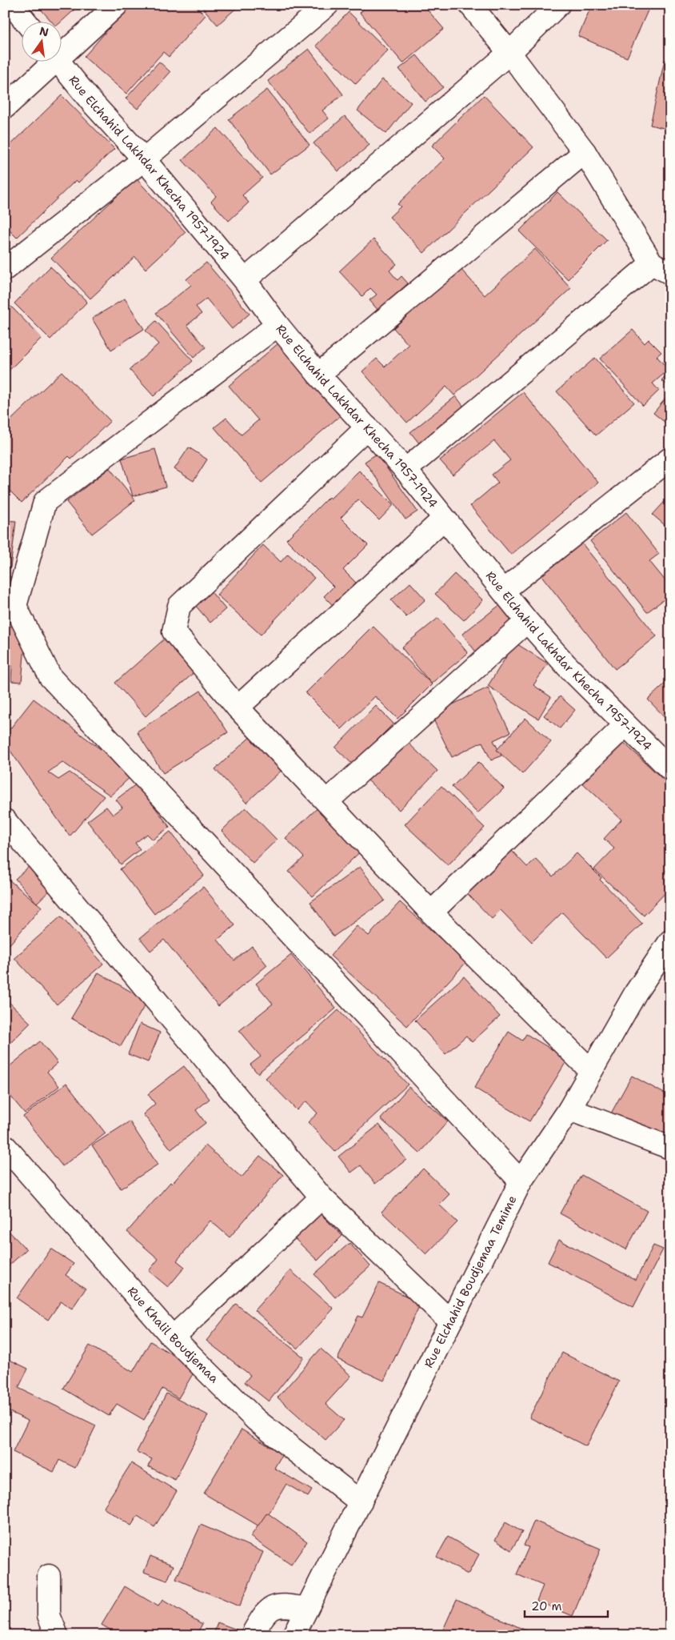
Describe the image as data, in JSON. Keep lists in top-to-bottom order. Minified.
{"streets":{"street":["Rue Elchahid Lakhdar Khecha 1957-1924","Rue Elchahid Boudjemaa Temime","Rue Khalil Boudjemaa"]},"crossings":[["Rue Elchahid Boudjemaa Temime","Rue Khalil Boudjemaa"]],"scale_bar":"20 m","north":"top"}
